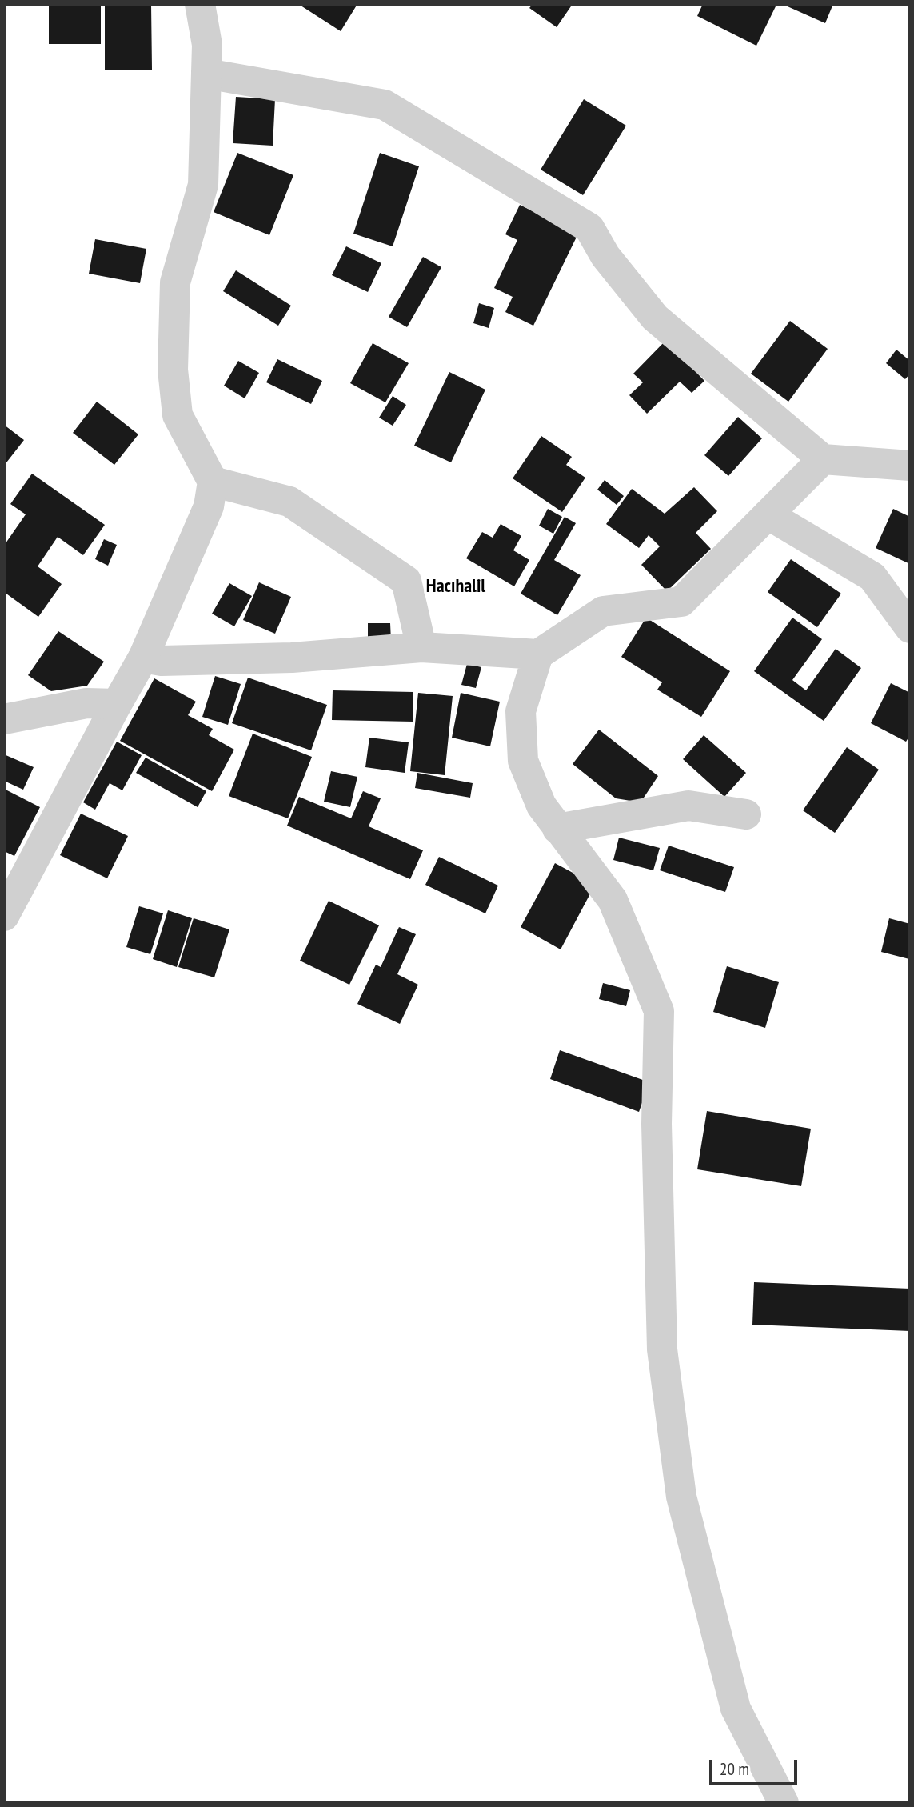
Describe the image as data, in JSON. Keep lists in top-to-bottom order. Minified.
{"districts":["Hacıhalil"],"scale_bar":"20 m"}
